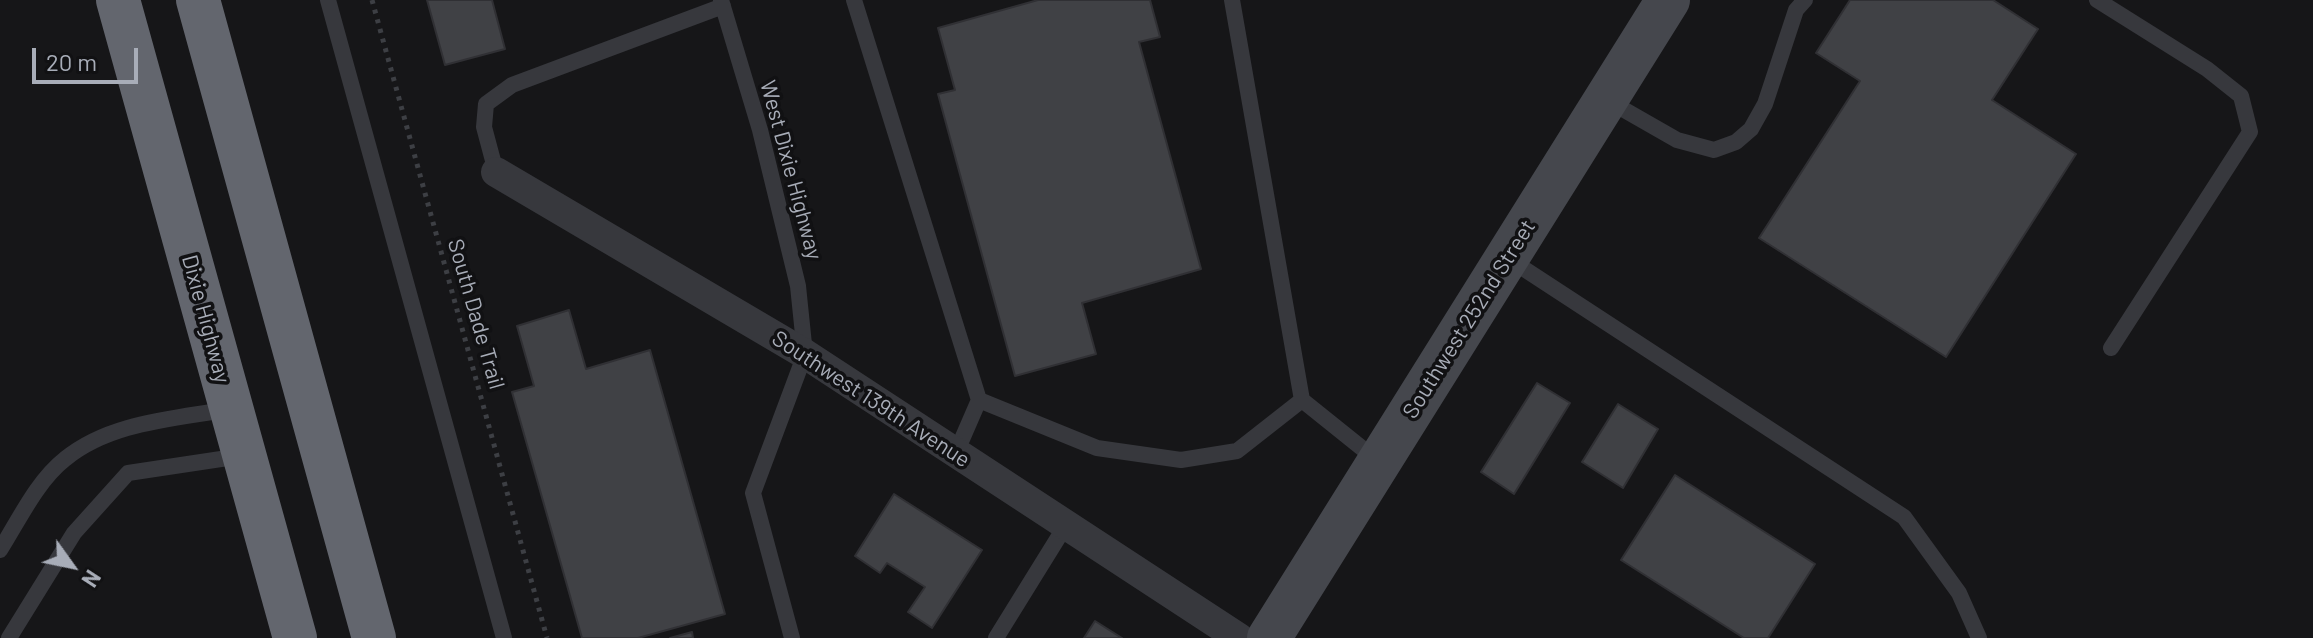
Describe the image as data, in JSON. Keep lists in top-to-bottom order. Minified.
{"streets":{"highway":["Dixie Highway"],"street":["Southwest 252nd Street","Southwest 139th Avenue"],"lane":["West Dixie Highway"],"path":["South Dade Trail"]},"crossings":[["West Dixie Highway","Southwest 139th Avenue"]],"scale_bar":"20 m","north":"bottom right"}
